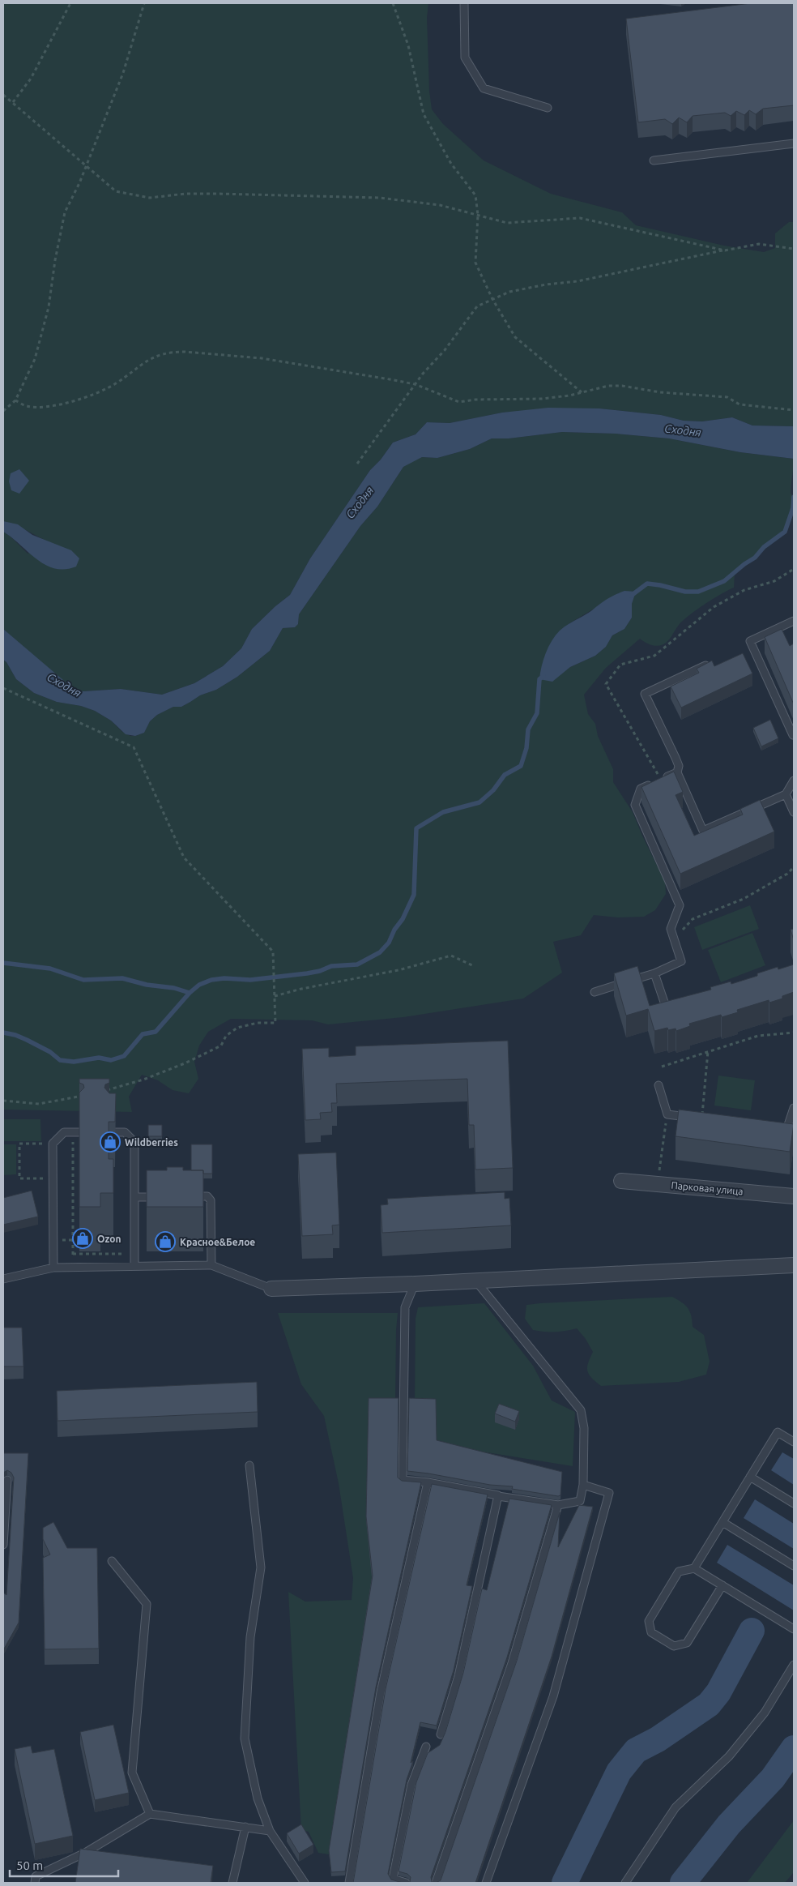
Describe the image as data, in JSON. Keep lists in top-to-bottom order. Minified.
{"streets":{"street":["Парковая улица"]},"water":["Сходня"],"places":{"shop":["Wildberries","Ozon","Красное&Белое"]},"scale_bar":"50 m"}
